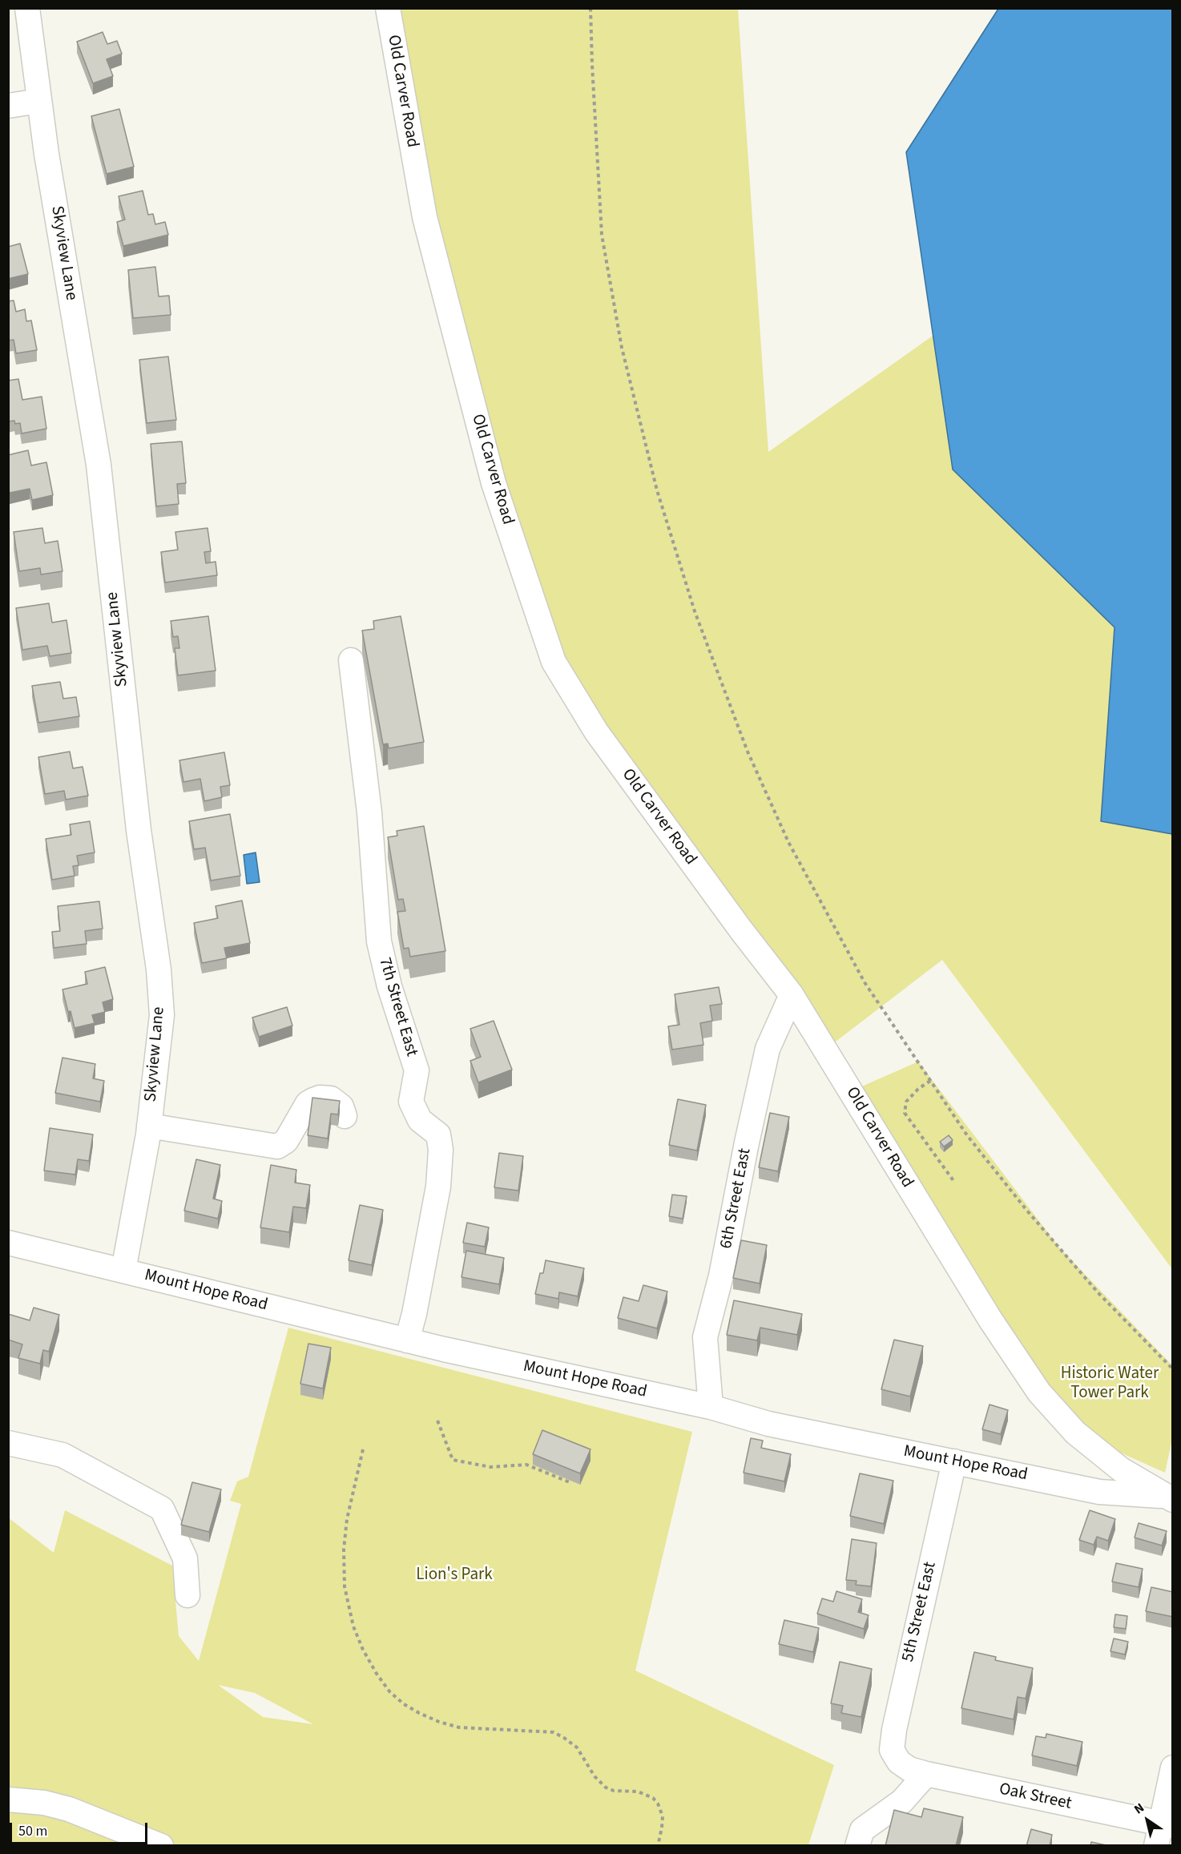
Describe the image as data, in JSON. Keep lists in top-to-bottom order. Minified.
{"streets":{"street":["Old Carver Road","Skyview Lane","7th Street East","6th Street East","Mount Hope Road","5th Street East","Oak Street"]},"crossings":[["Old Carver Road","6th Street East"],["Old Carver Road","Mount Hope Road"],["Skyview Lane","Mount Hope Road"],["7th Street East","Mount Hope Road"],["6th Street East","Mount Hope Road"],["Mount Hope Road","5th Street East"],["5th Street East","Oak Street"]],"parks":["Historic Water Tower Park","Lion's Park"],"scale_bar":"50 m","north":"top left"}
